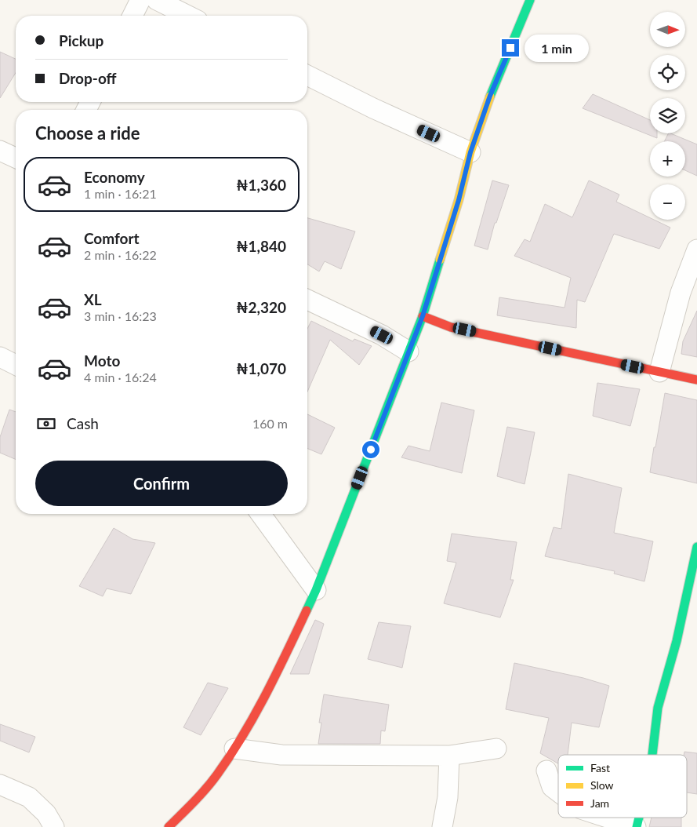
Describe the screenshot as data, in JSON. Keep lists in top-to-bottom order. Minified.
{"legend":["Fast","Slow","Jam"],"north":"right","page":{"map_buttons":["+","−"],"banner":["Pickup","Drop-off"],"bubble":"1 min","heading":"Choose a ride","list":[{"name":"Economy","note":"1 min · 16:21","value":"₦1,360"},{"name":"Comfort","note":"2 min · 16:22","value":"₦1,840"},{"name":"XL","note":"3 min · 16:23","value":"₦2,320"},{"name":"Moto","note":"4 min · 16:24","value":"₦1,070"}],"pay":["Cash","160 m"],"buttons":"Confirm"}}
